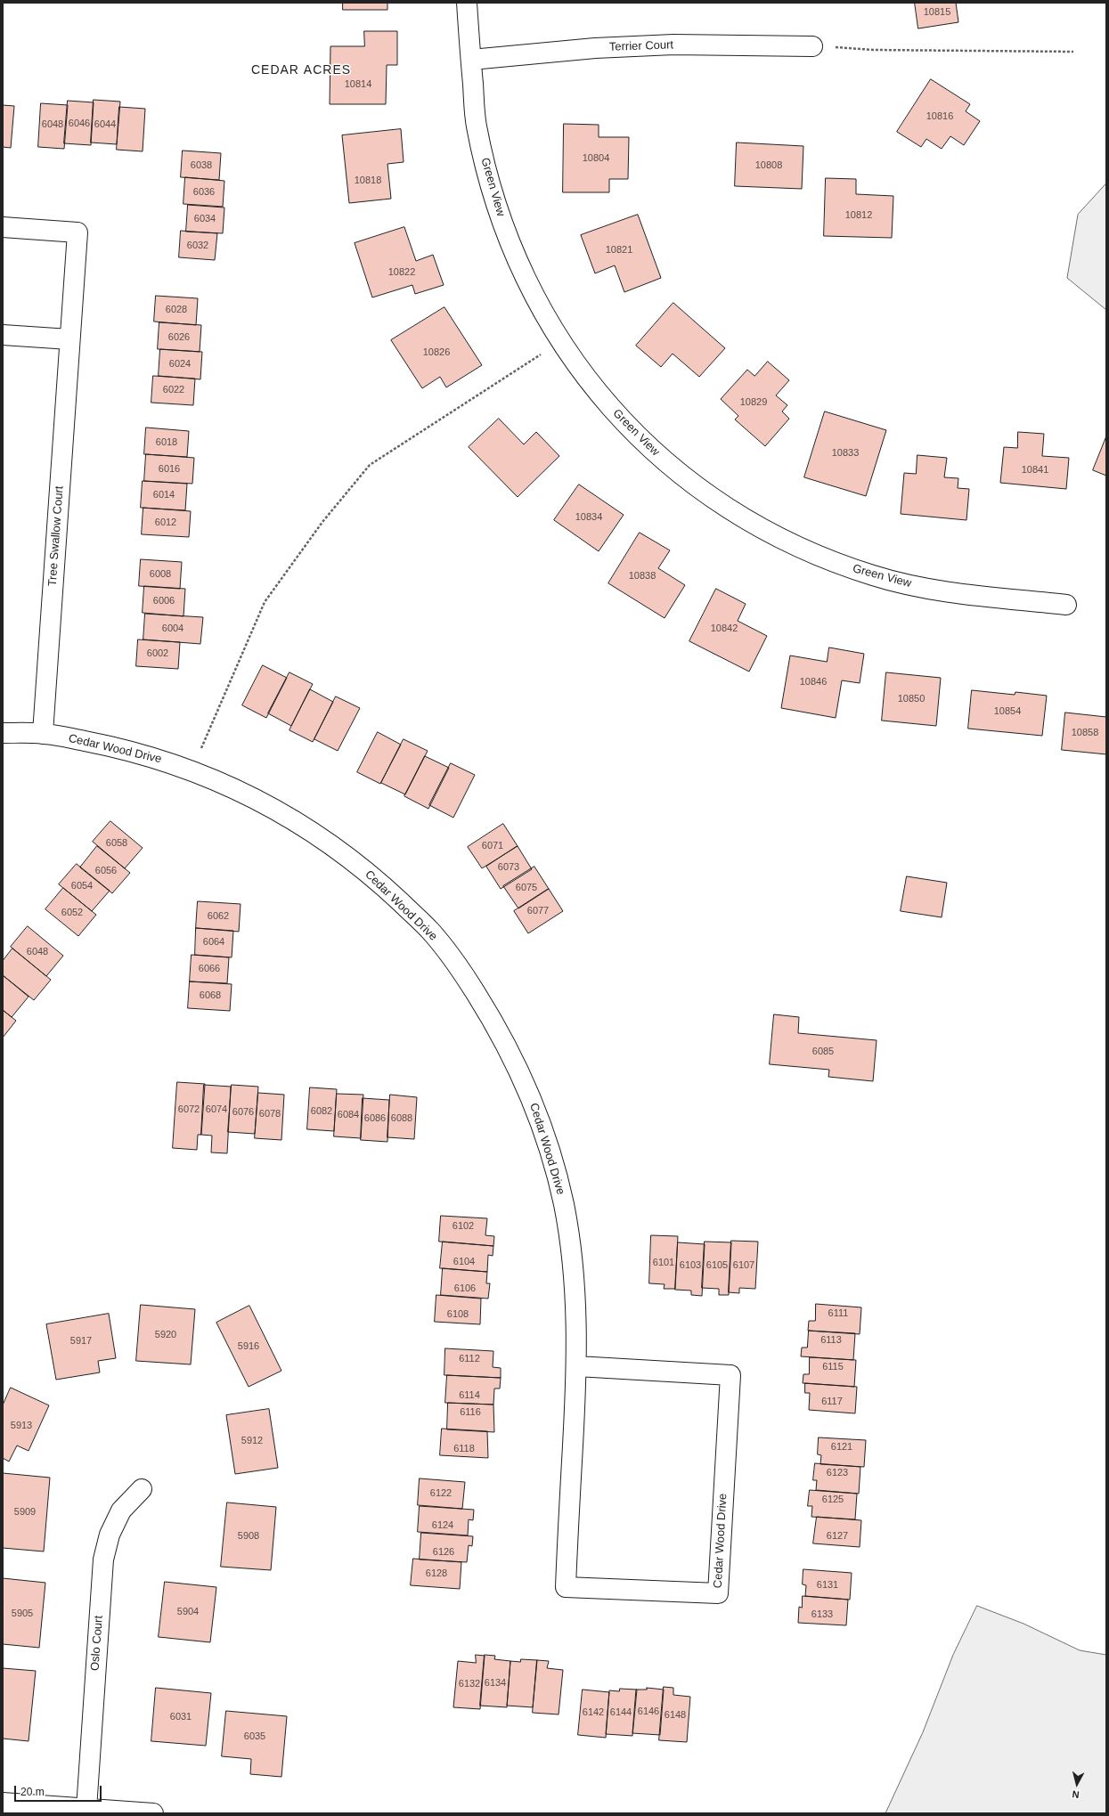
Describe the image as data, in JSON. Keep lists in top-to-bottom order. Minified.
{"streets":{"street":["Terrier Court","Green View","Tree Swallow Court","Cedar Wood Drive","Oslo Court"]},"crossings":[["Terrier Court","Green View"],["Tree Swallow Court","Cedar Wood Drive"]],"districts":["CEDAR ACRES"],"house_numbers":["10815","10814","10816","6046","6048","6044","10804","6038","10808","10818","6036","10812","6034","6032","10821","10822","6028","6026","10826","6024","6022","10829","6018","10833","6016","10841","6014","10834","6012","6008","10838","6006","6004","10842","6002","10846","10850","10854","10858","6058","6071","6073","6056","6054","6075","6077","6052","6062","6064","6048","6066","6068","6085","6072","6074","6082","6076","6078","6084","6086","6088","6102","6104","6101","6103","6105","6107","6106","6111","6108","5920","6113","5917","5916","6112","6115","6114","6117","6116","5913","5912","6121","6118","6123","6122","6125","5909","6124","5908","6127","6126","6128","6131","5904","5905","6133","6134","6132","6146","6142","6144","6148","6031","6035"],"scale_bar":"20 m","north":"bottom"}
